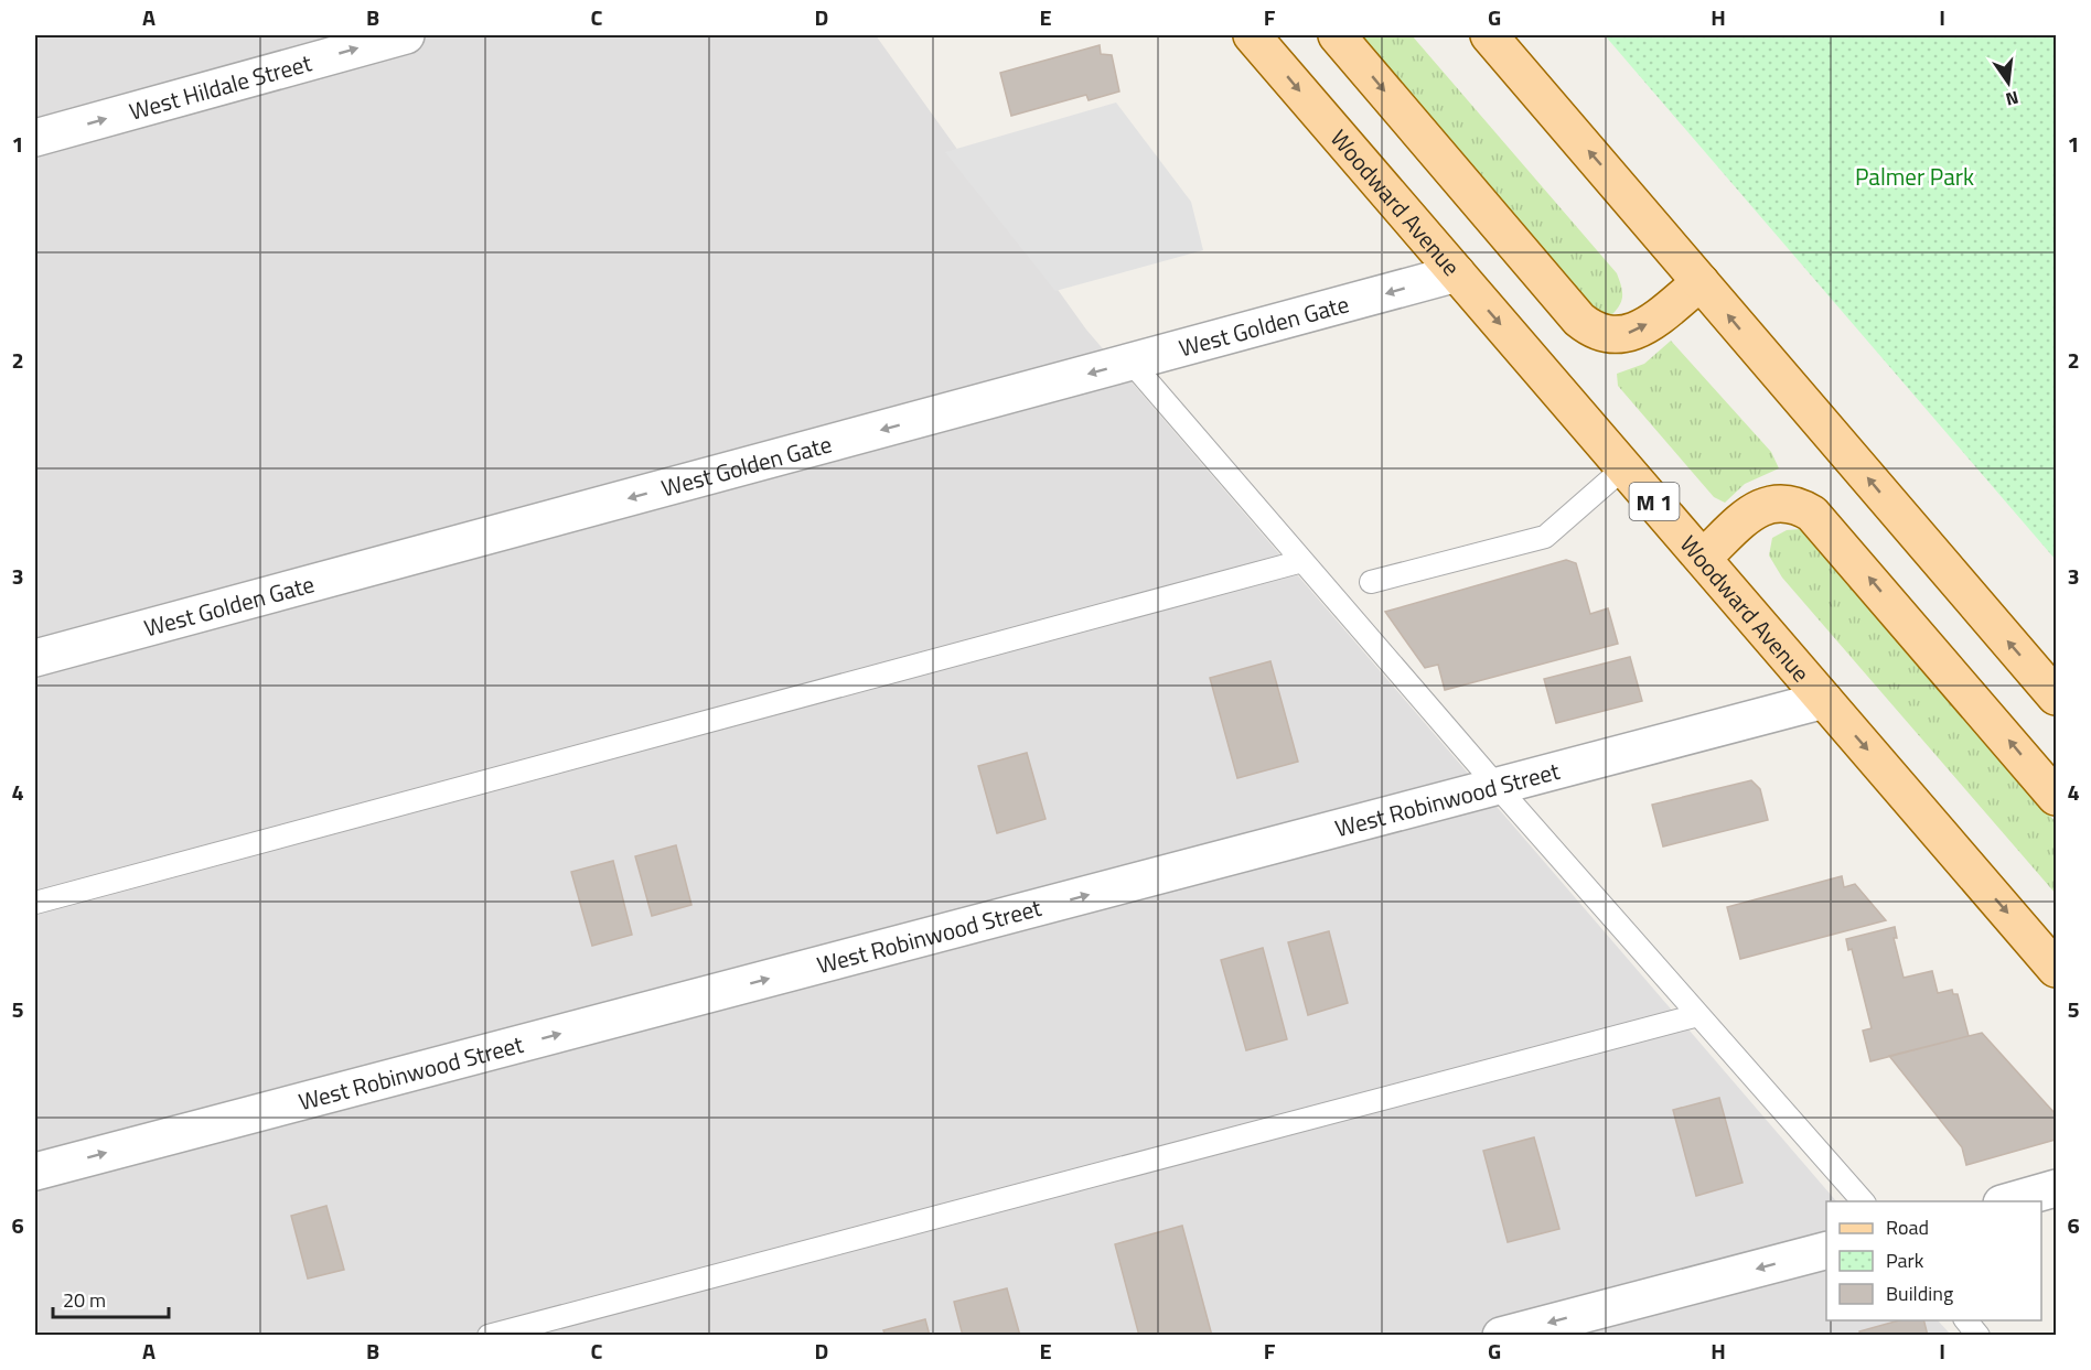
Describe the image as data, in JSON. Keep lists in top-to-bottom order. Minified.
{"streets":{"main road":["Woodward Avenue","M 1"],"street":["West Hildale Street","West Golden Gate","West Robinwood Street"]},"crossings":[["Woodward Avenue","West Golden Gate"],["Woodward Avenue","West Robinwood Street"]],"one_way":["West Hildale Street","West Golden Gate","West Robinwood Street"],"parks":["Palmer Park"],"legend":["Road","Park","Building"],"scale_bar":"20 m","north":"bottom","grid":{"columns":["A","B","C","D","E","F","G","H","I"],"rows":["1","2","3","4","5","6"]}}
